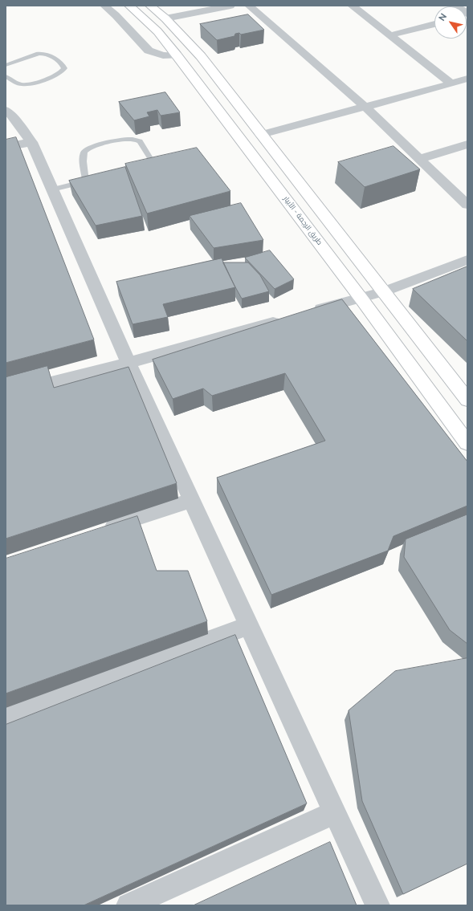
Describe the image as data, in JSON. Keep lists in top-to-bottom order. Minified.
{"streets":{"highway":["طريق الرجمة - الأبيار"]},"north":"top left"}
